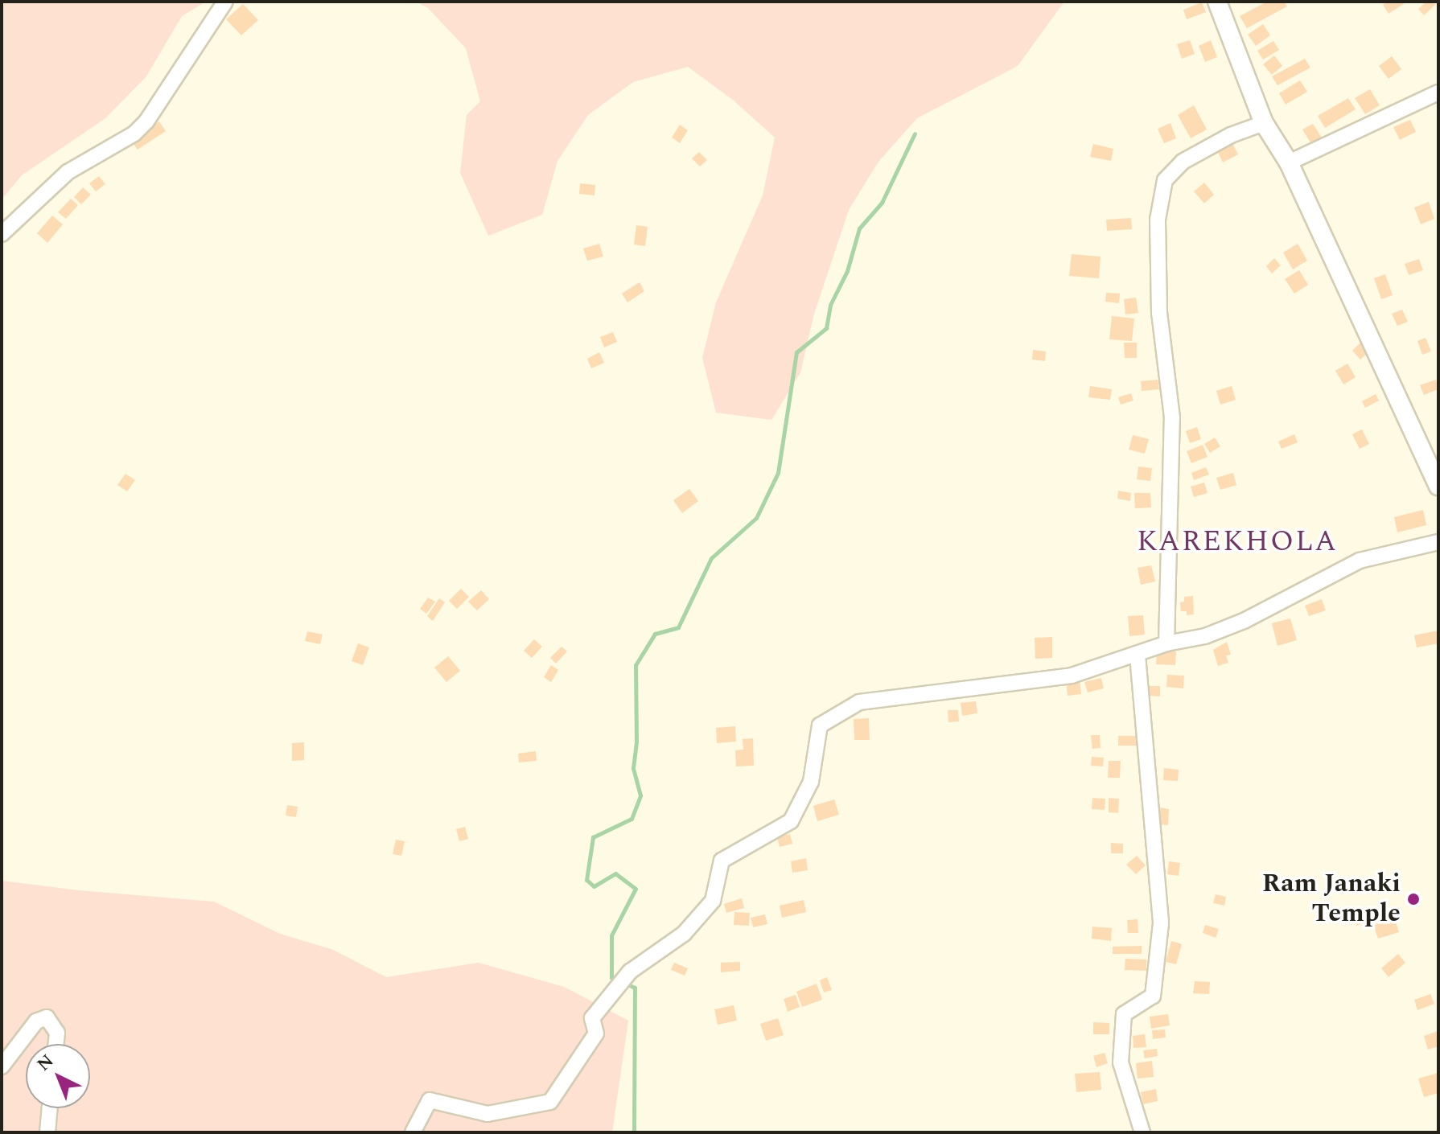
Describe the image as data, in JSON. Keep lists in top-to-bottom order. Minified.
{"districts":["KAREKHOLA"],"places":["Ram Janaki Temple"],"north":"top left"}
